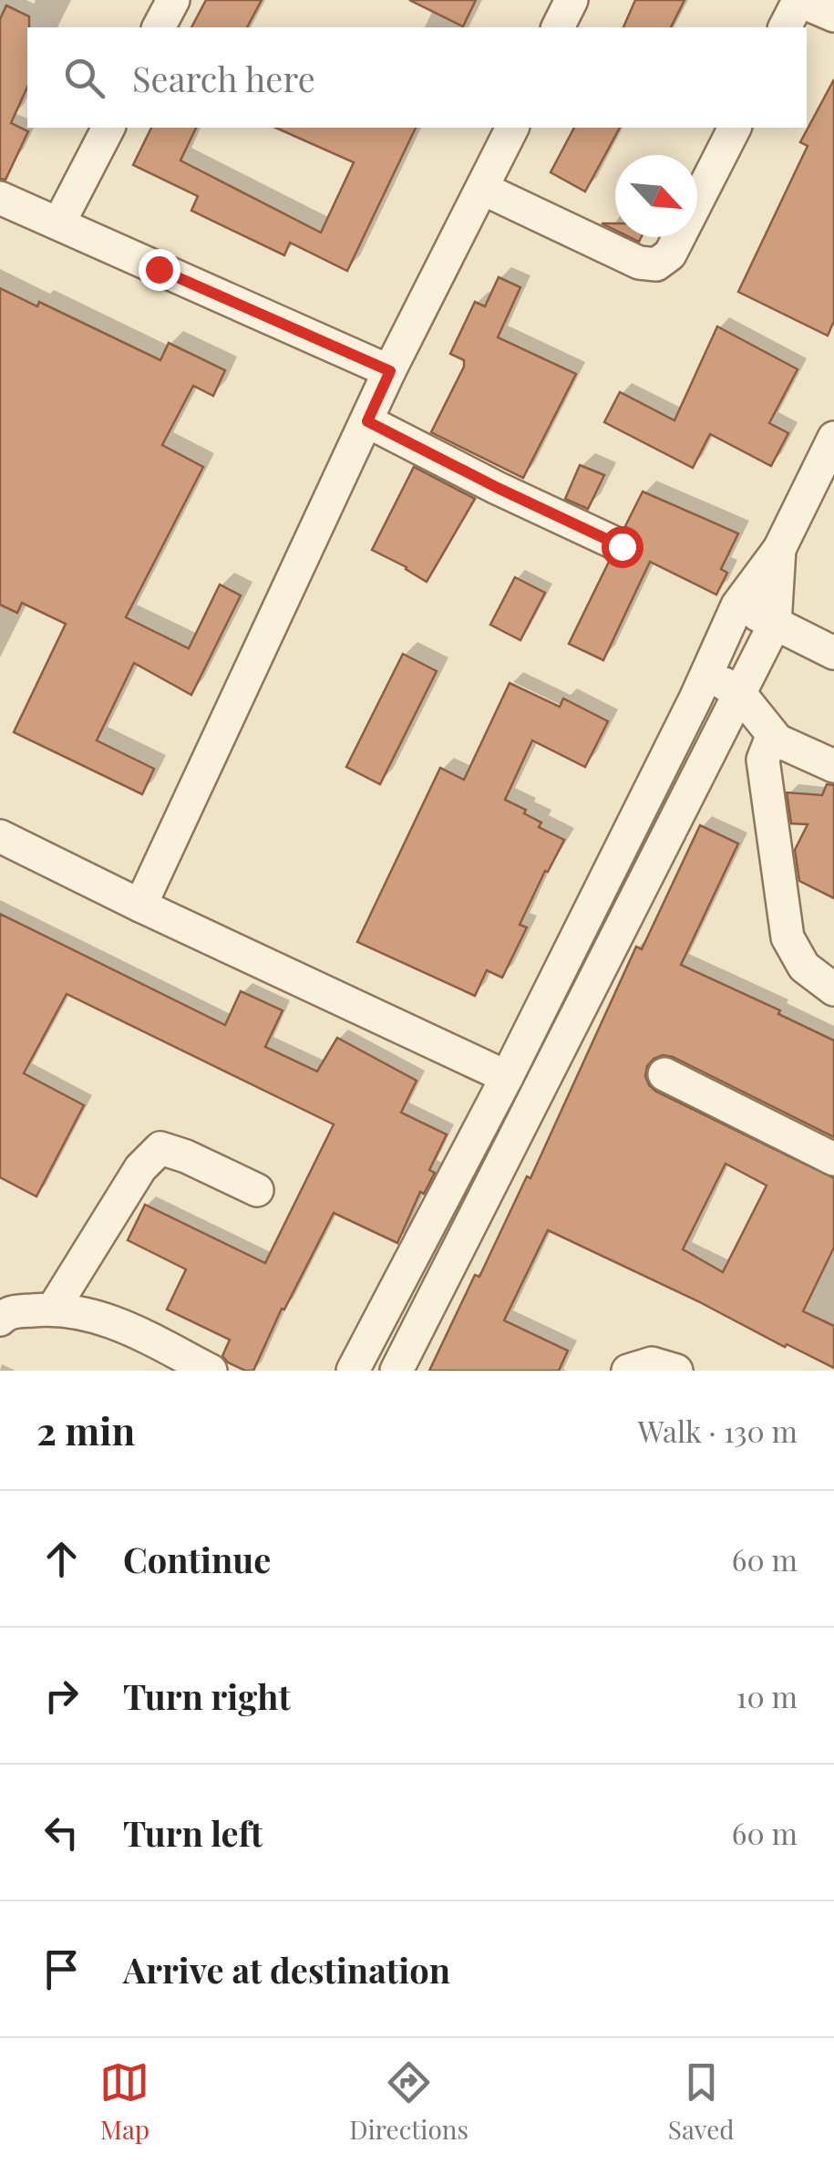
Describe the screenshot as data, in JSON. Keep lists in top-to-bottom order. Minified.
{"north":"bottom right","page":{"search":"Search here","heading":["2 min","Walk · 130 m"],"list":[["Continue","60 m"],["Turn right","10 m"],["Turn left","60 m"],"Arrive at destination"],"nav":["Map","Directions","Saved"]}}
